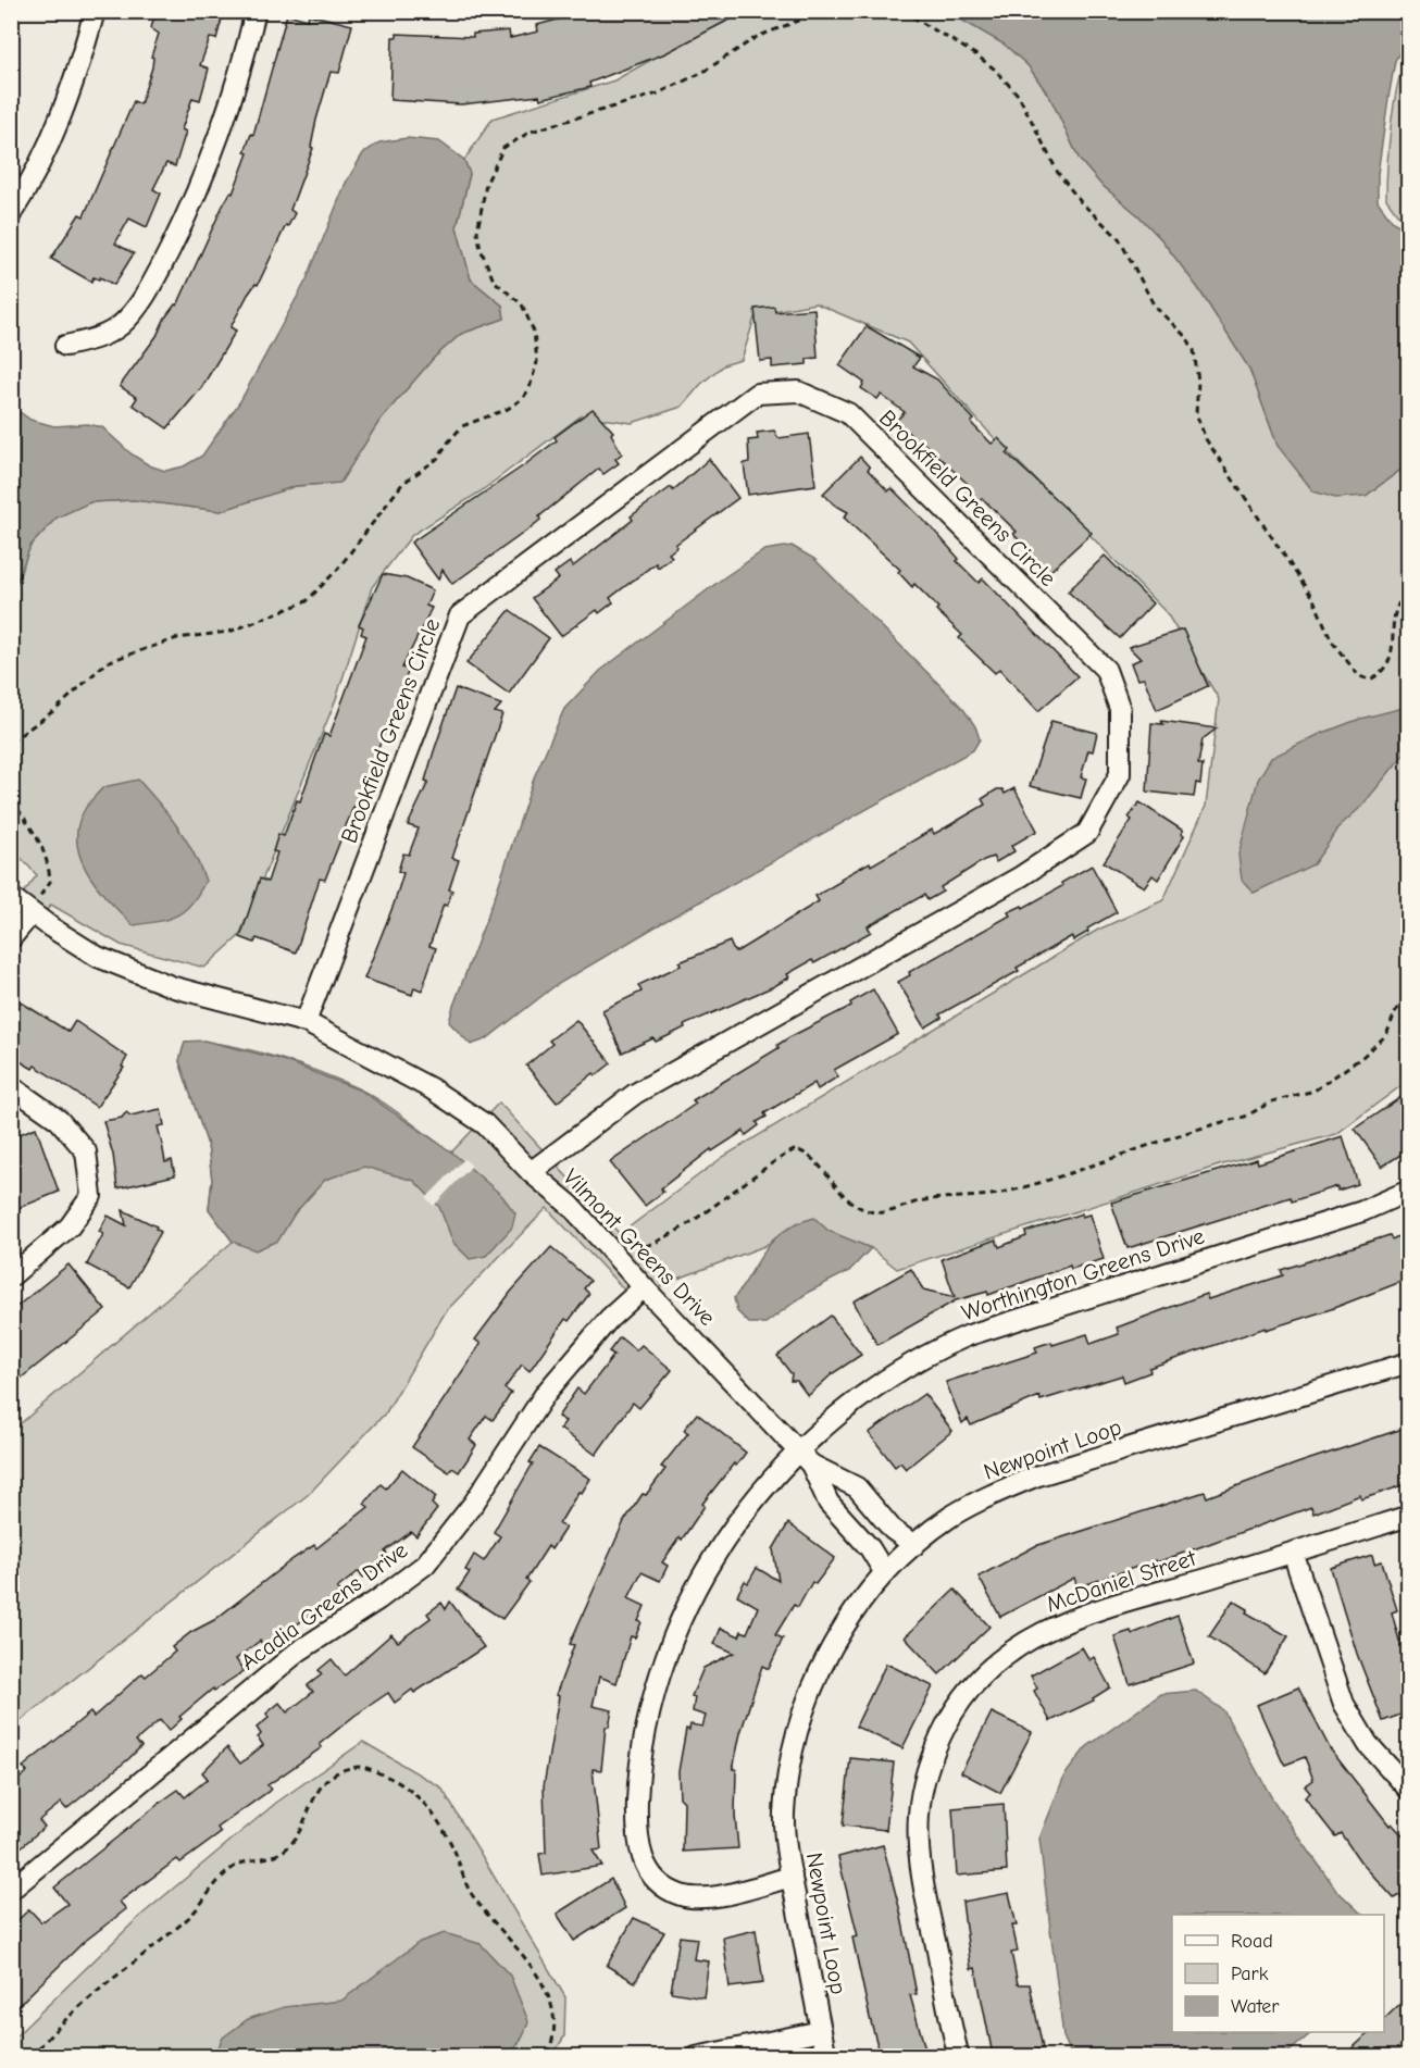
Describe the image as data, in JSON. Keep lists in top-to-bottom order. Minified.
{"streets":{"street":["Brookfield Greens Circle","Vilmont Greens Drive","Worthington Greens Drive","Newpoint Loop","McDaniel Street","Acadia Greens Drive"]},"crossings":[["Brookfield Greens Circle","Vilmont Greens Drive"],["Vilmont Greens Drive","Worthington Greens Drive"],["Vilmont Greens Drive","Acadia Greens Drive"],["Worthington Greens Drive","Newpoint Loop"]],"legend":["Road","Park","Water"]}
